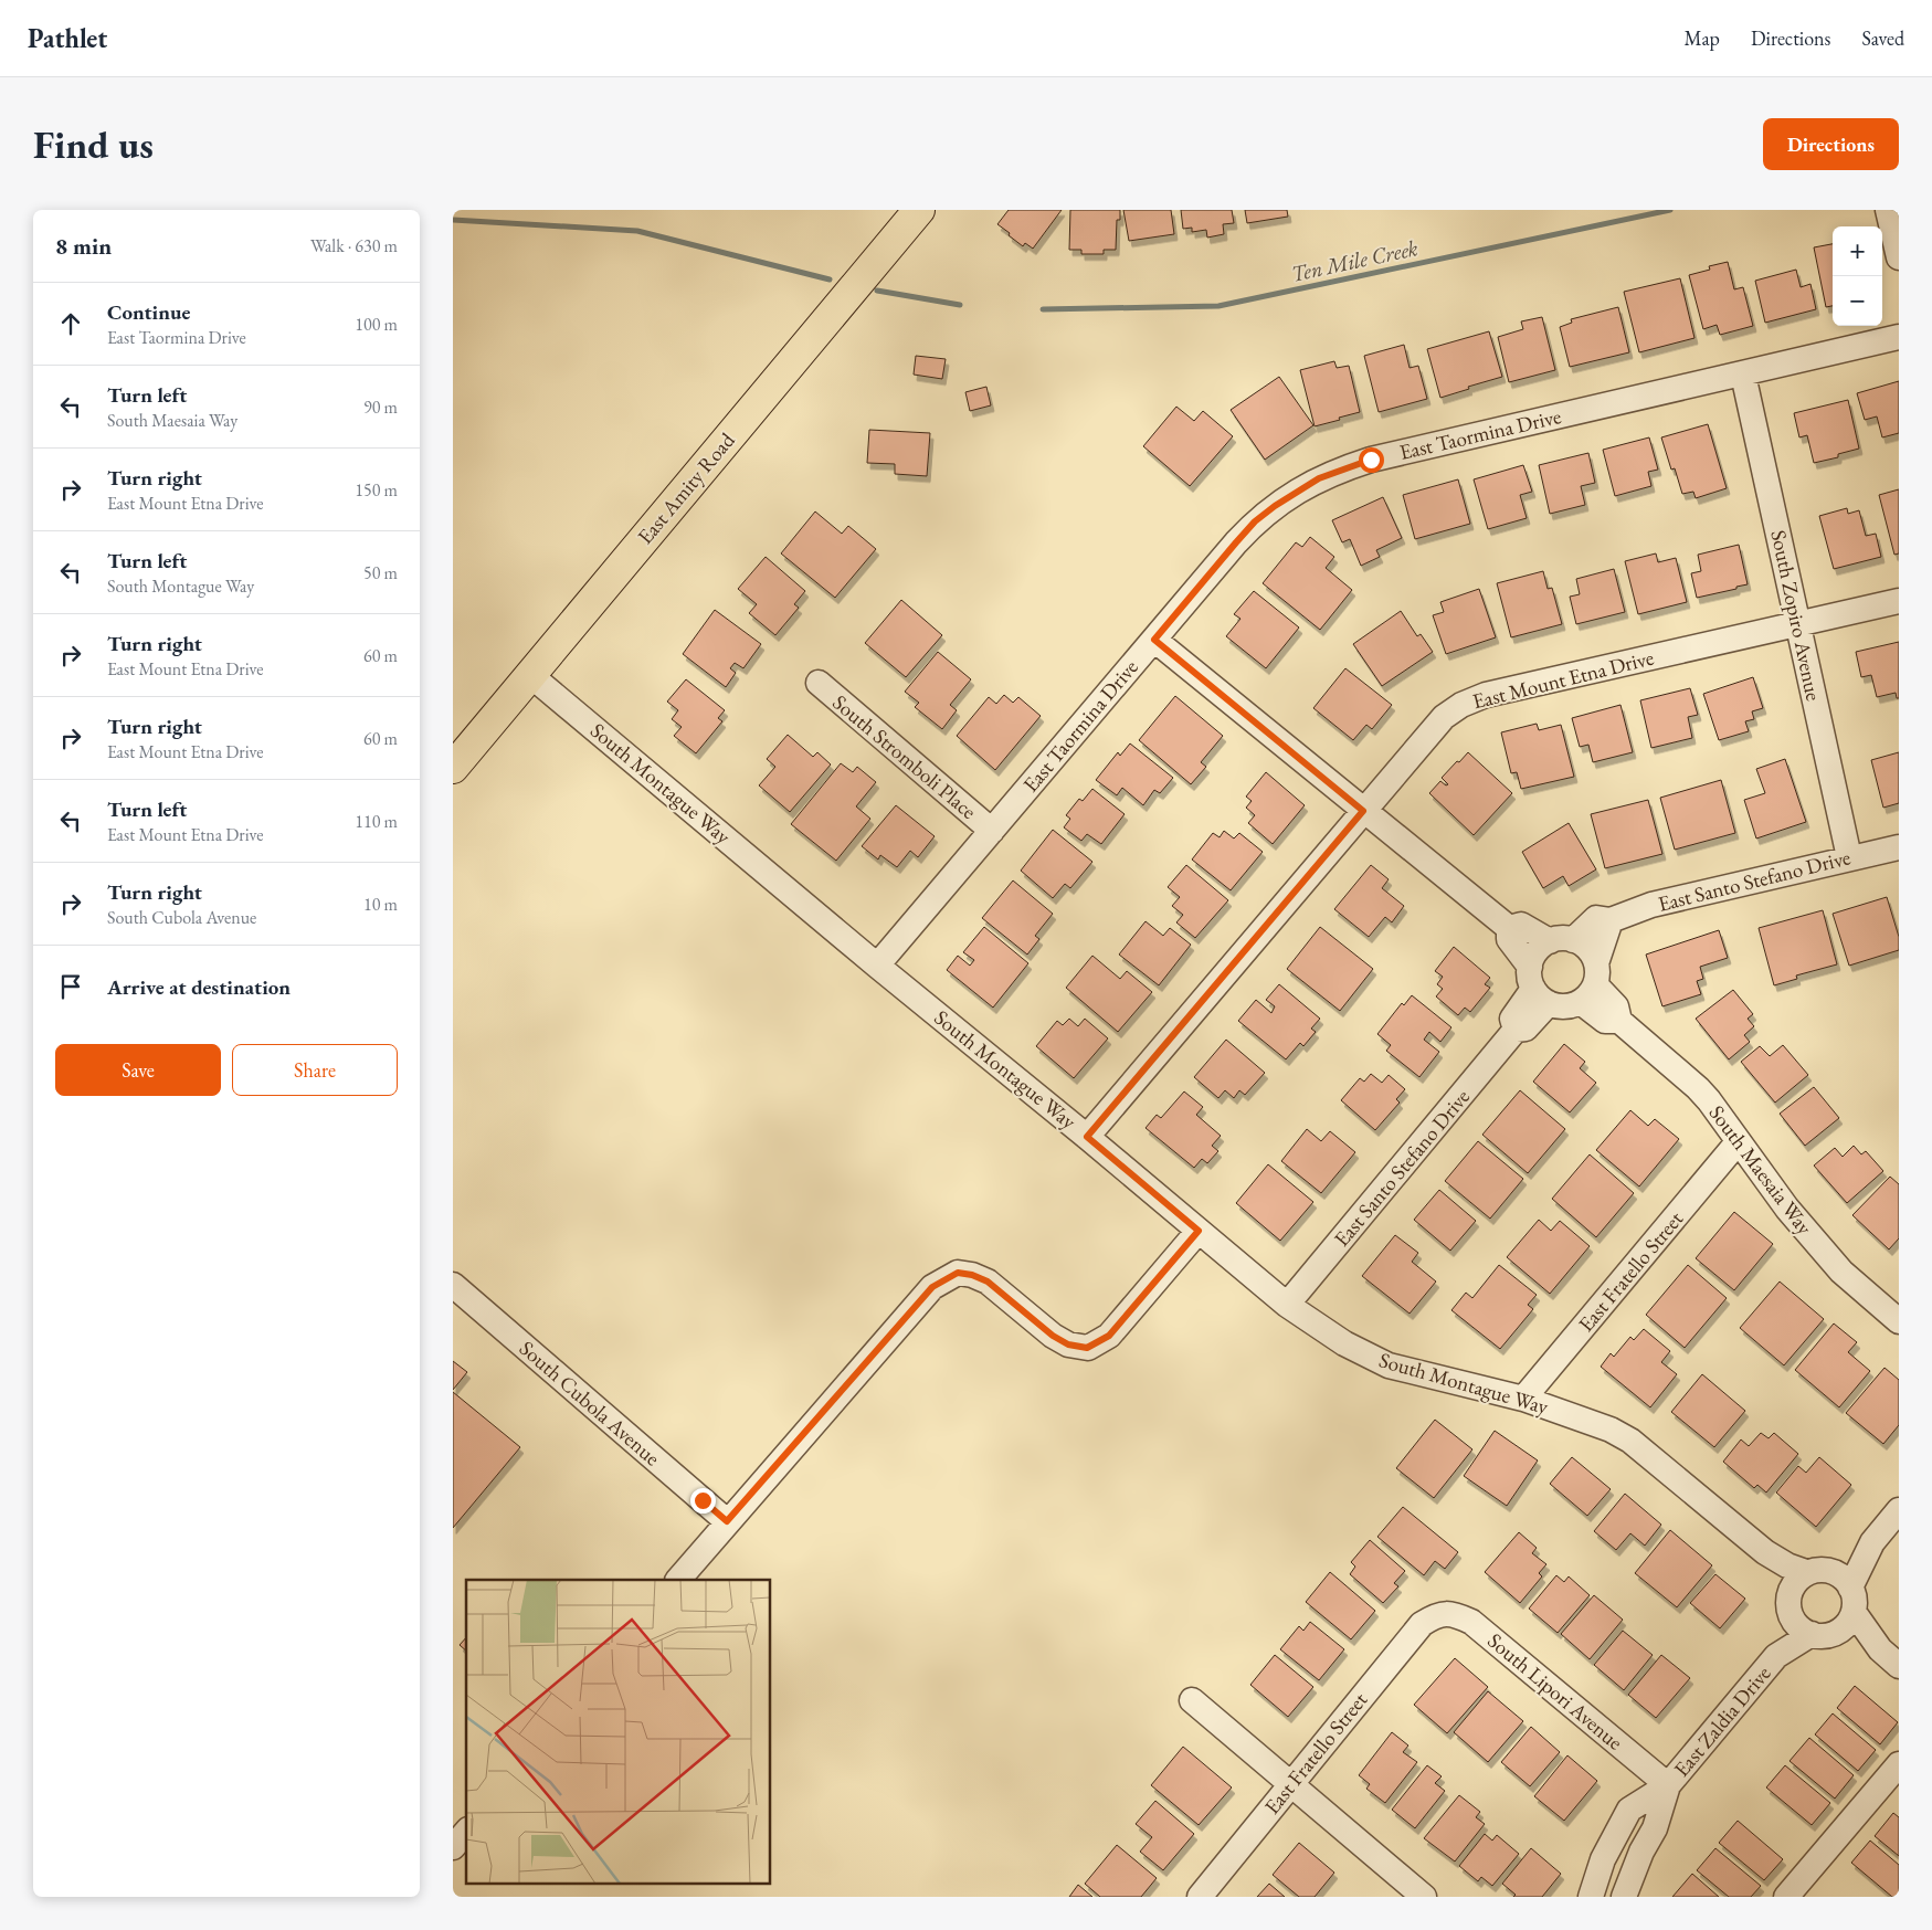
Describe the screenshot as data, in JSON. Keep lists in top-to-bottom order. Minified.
{"streets":{"main road":["East Amity Road"],"street":["East Taormina Drive","South Zopiro Avenue","East Mount Etna Drive","South Stromboli Place","South Montague Way","East Santo Stefano Drive","South Maesaia Way","East Fratello Street","South Cubola Avenue","South Lipori Avenue","East Zaldia Drive"]},"crossings":[["East Taormina Drive","South Zopiro Avenue"],["East Taormina Drive","South Stromboli Place"],["East Taormina Drive","South Montague Way"],["East Amity Road","South Montague Way"],["South Zopiro Avenue","East Mount Etna Drive"],["South Zopiro Avenue","East Santo Stefano Drive"],["East Mount Etna Drive","South Montague Way"],["South Montague Way","East Santo Stefano Drive"],["South Montague Way","East Fratello Street"],["South Montague Way","East Zaldia Drive"],["East Santo Stefano Drive","South Maesaia Way"],["South Maesaia Way","East Fratello Street"],["East Fratello Street","South Lipori Avenue"],["South Lipori Avenue","East Zaldia Drive"]],"water":["Ten Mile Creek"],"page":{"header":"Pathlet","nav":["Map","Directions","Saved"],"buttons":["Directions",["Save","Share"]],"title":"Find us","heading":["8 min","Walk · 630 m"],"map_buttons":["+","−"],"list":[["Continue","East Taormina Drive","100 m"],["Turn left","South Maesaia Way","90 m"],["Turn right","East Mount Etna Drive","150 m"],["Turn left","South Montague Way","50 m"],["Turn right","East Mount Etna Drive","60 m"],["Turn right","East Mount Etna Drive","60 m"],["Turn left","East Mount Etna Drive","110 m"],["Turn right","South Cubola Avenue","10 m"],"Arrive at destination"]}}
